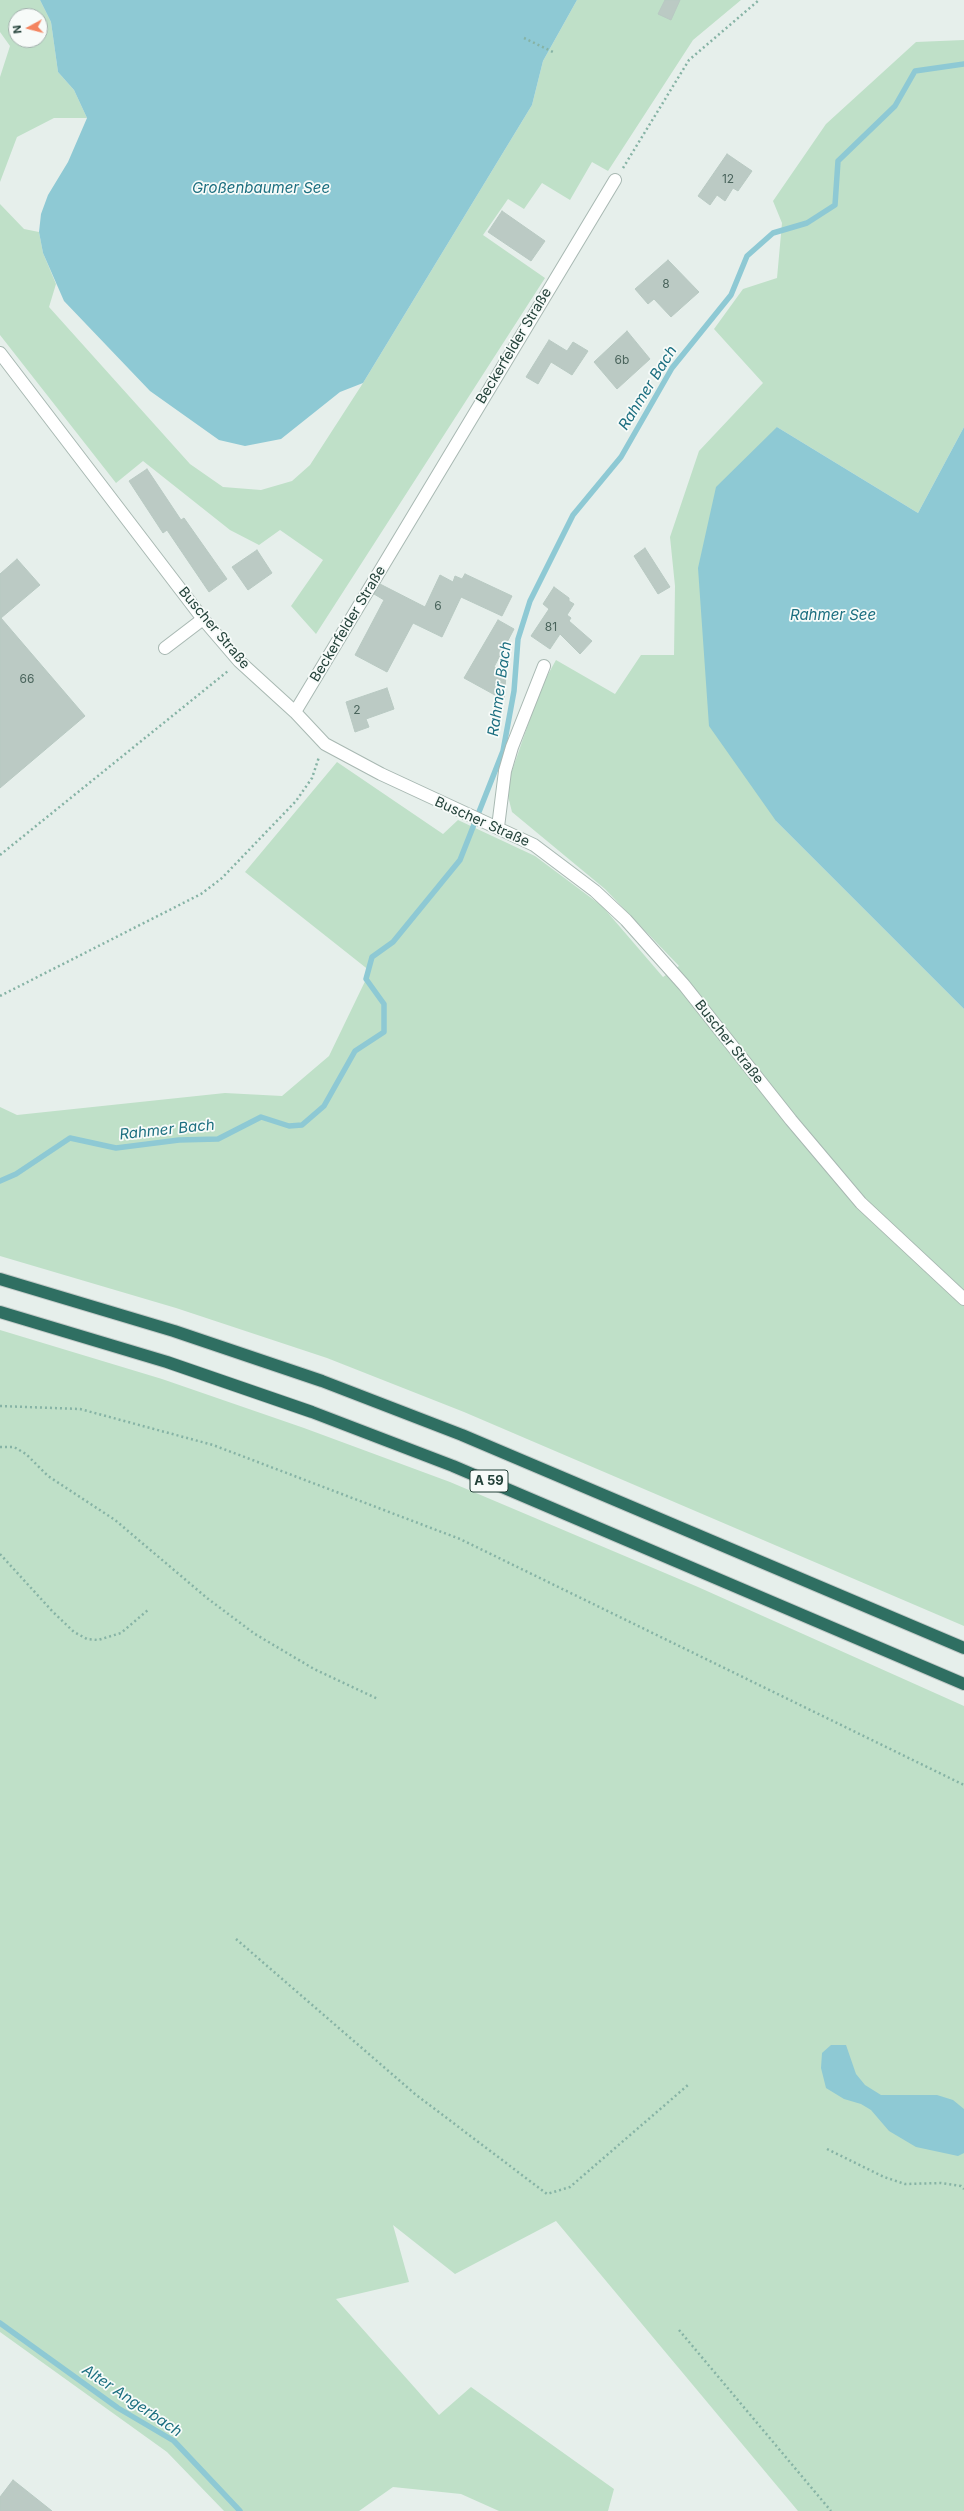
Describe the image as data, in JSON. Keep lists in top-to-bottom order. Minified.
{"streets":{"highway":["A 59"],"street":["Beckerfelder Straße","Buscher Straße"]},"crossings":[["Beckerfelder Straße","Buscher Straße"]],"water":["Großenbaumer See","Rahmer Bach","Rahmer See","Alter Angerbach"],"house_numbers":["12","8","6b","6","81","66","2"],"north":"left"}
